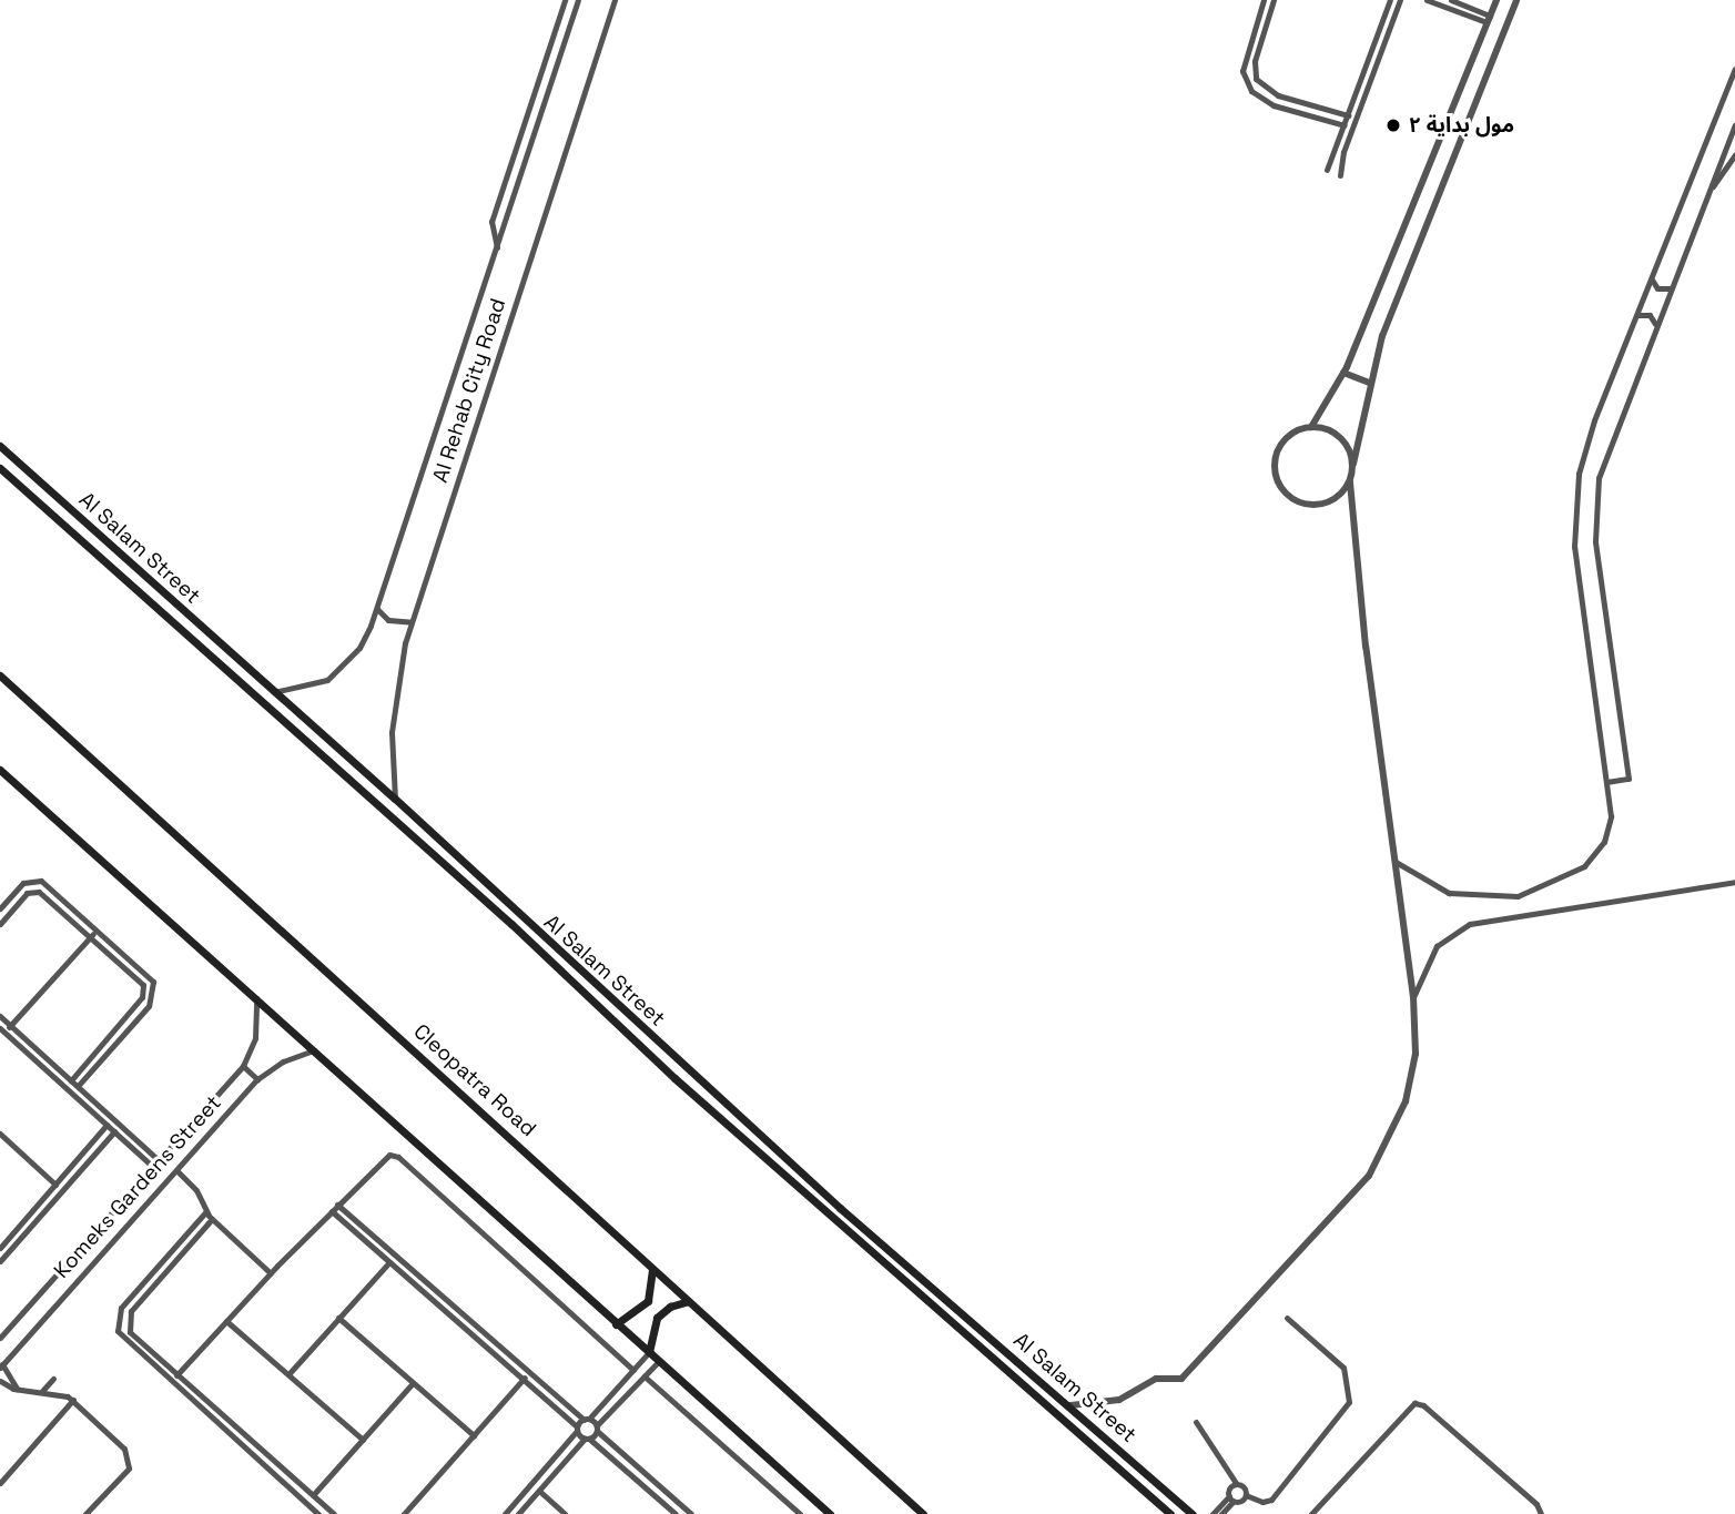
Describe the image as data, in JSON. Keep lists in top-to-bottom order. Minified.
{"streets":{"main road":["Al Salam Street","Cleopatra Road"],"street":["Al Rehab City Road","Komeks Gardens Street"]},"crossings":[["Al Rehab City Road","Al Salam Street"]],"places":["مول بداية ۲"]}
